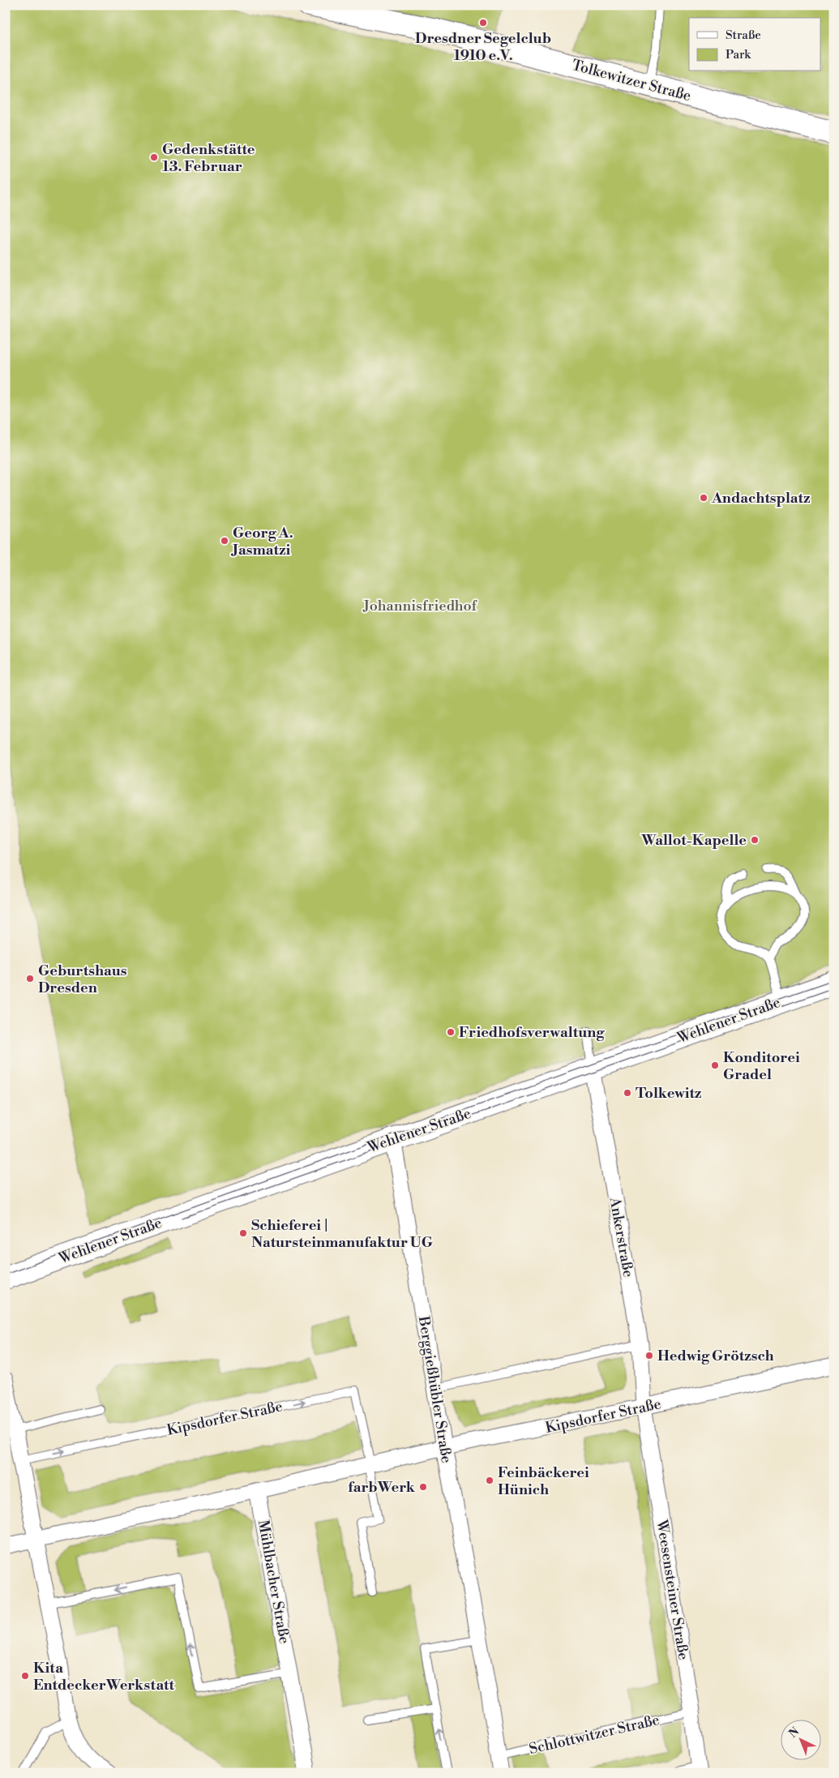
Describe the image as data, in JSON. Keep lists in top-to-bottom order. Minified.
{"streets":{"main road":["Tolkewitzer Straße","Wehlener Straße"],"street":["Ankerstraße","Berggießhübler Straße","Kipsdorfer Straße","Mühlbacher Straße","Weesensteiner Straße"],"lane":["Schlottwitzer Straße"]},"crossings":[["Wehlener Straße","Ankerstraße"],["Wehlener Straße","Berggießhübler Straße"],["Ankerstraße","Kipsdorfer Straße"],["Ankerstraße","Weesensteiner Straße"],["Berggießhübler Straße","Kipsdorfer Straße"],["Berggießhübler Straße","Schlottwitzer Straße"],["Kipsdorfer Straße","Mühlbacher Straße"],["Kipsdorfer Straße","Weesensteiner Straße"],["Weesensteiner Straße","Schlottwitzer Straße"]],"parks":["Johannisfriedhof"],"places":["Dresdner Segelclub 1910 e.V.","Gedenkstätte 13. Februar","Andachtsplatz","Georg A. Jasmatzi","Wallot-Kapelle","Geburtshaus Dresden","Friedhofsverwaltung","Konditorei Gradel","Tolkewitz","Schieferei | Natursteinmanufaktur UG","Hedwig Grötzsch","Feinbäckerei Hünich","farbWerk","Kita EntdeckerWerkstatt"],"legend":["Straße","Park"],"north":"top left"}
